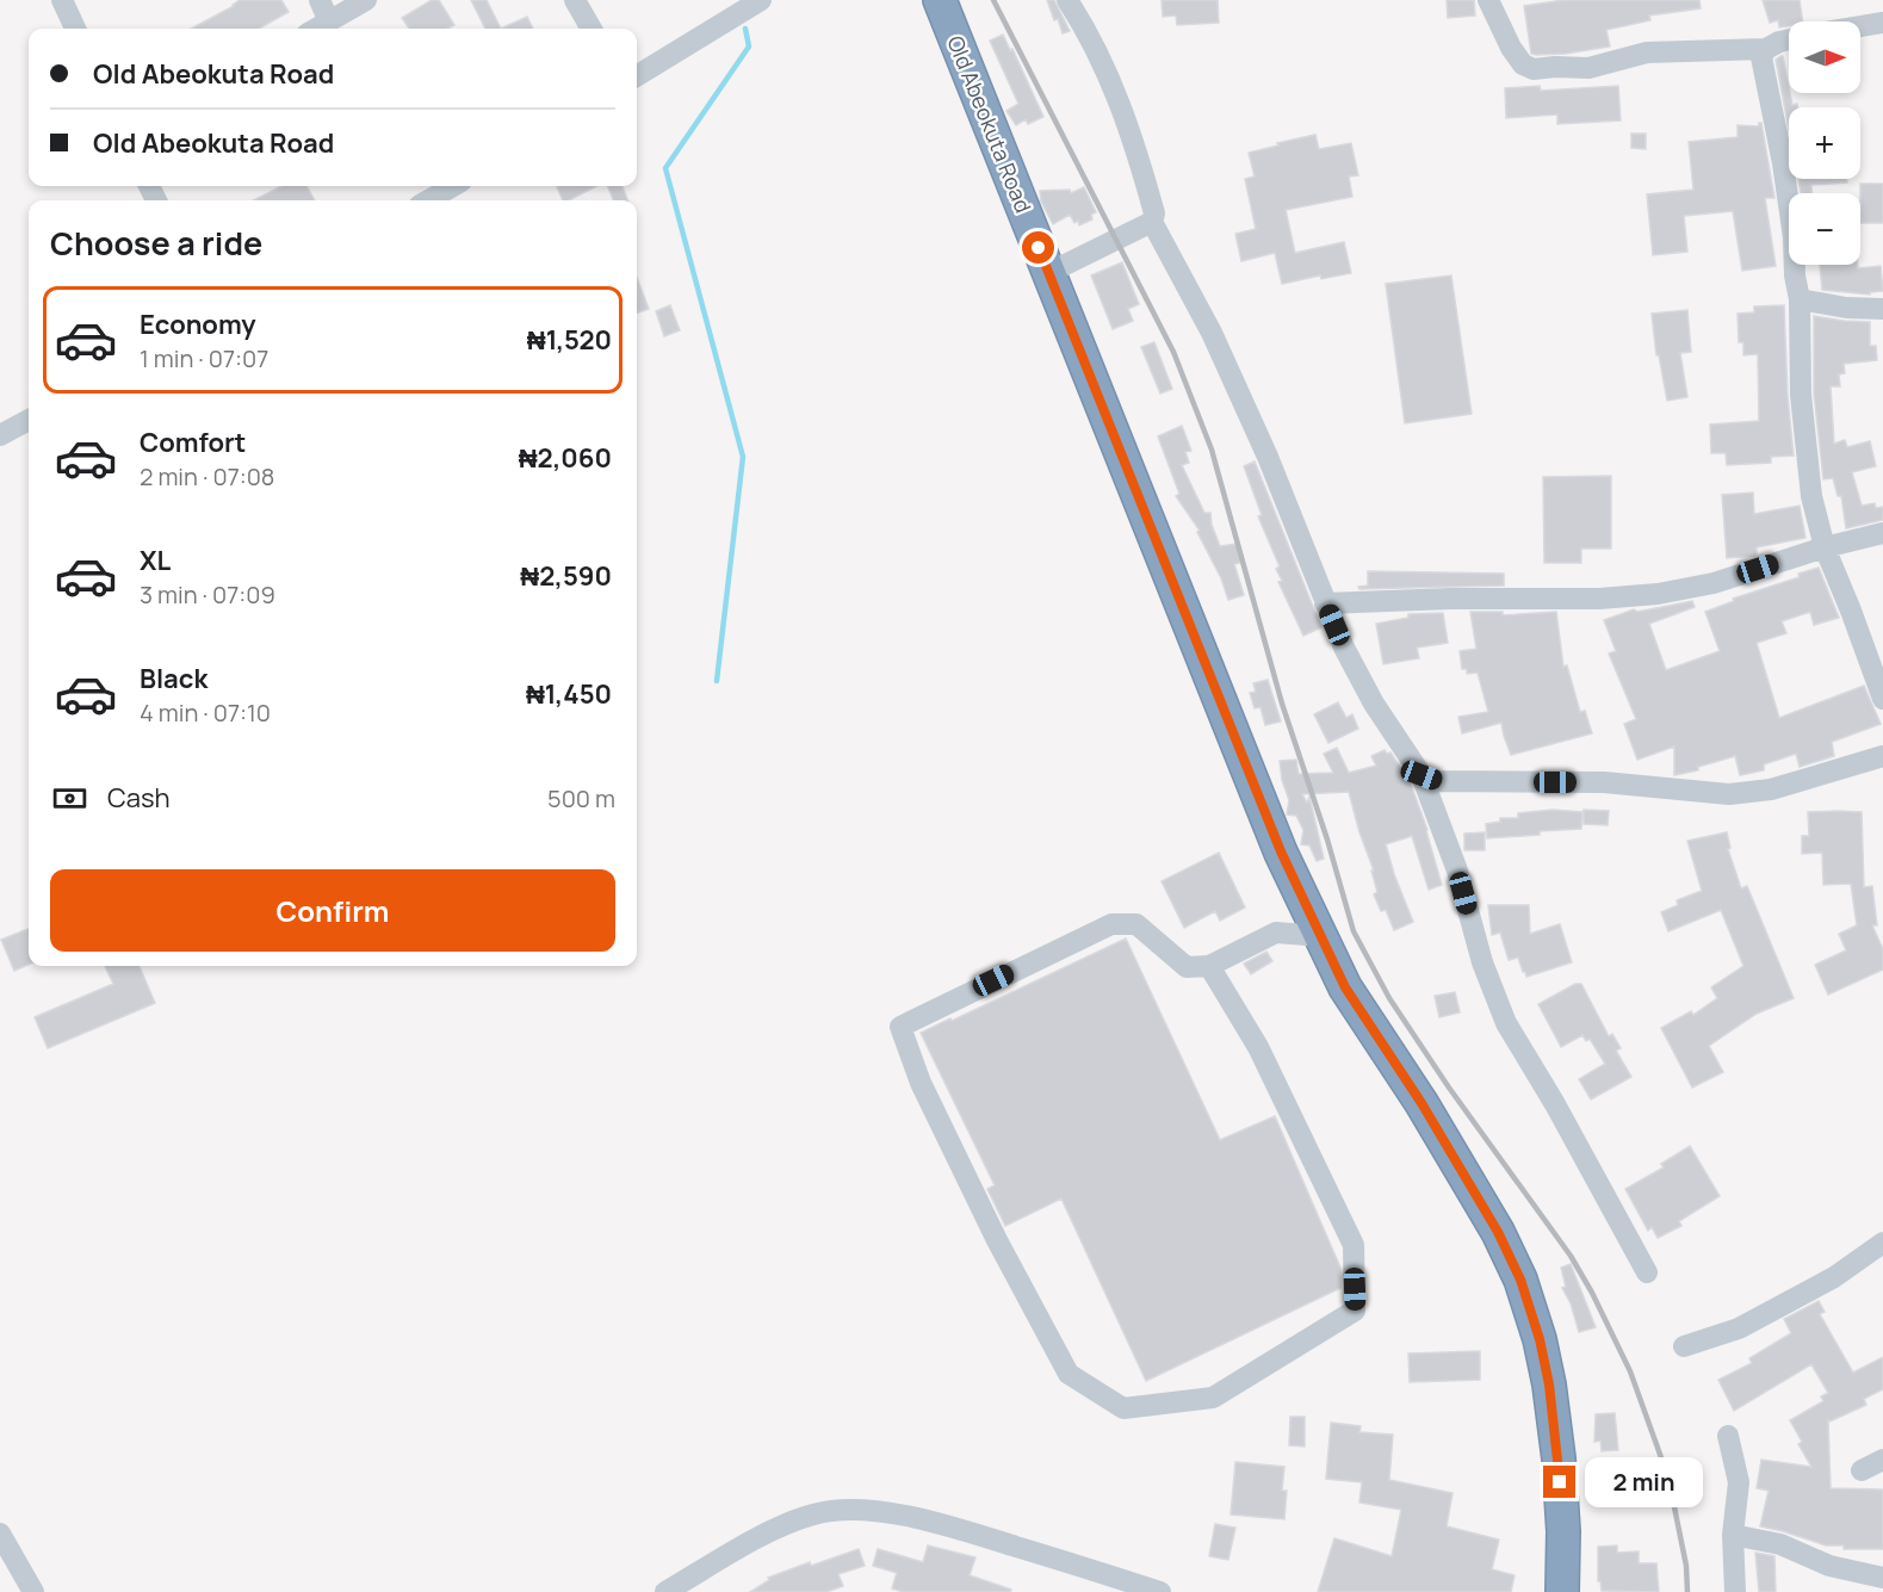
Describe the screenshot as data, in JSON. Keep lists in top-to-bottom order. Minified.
{"streets":{"highway":["Old Abeokuta Road"]},"north":"right","page":{"map_buttons":["+","−"],"banner":["Old Abeokuta Road","Old Abeokuta Road"],"heading":"Choose a ride","list":[{"name":"Economy","note":"1 min · 07:07","value":"₦1,520"},{"name":"Comfort","note":"2 min · 07:08","value":"₦2,060"},{"name":"XL","note":"3 min · 07:09","value":"₦2,590"},{"name":"Black","note":"4 min · 07:10","value":"₦1,450"}],"pay":["Cash","500 m"],"buttons":"Confirm","bubble":"2 min"}}
